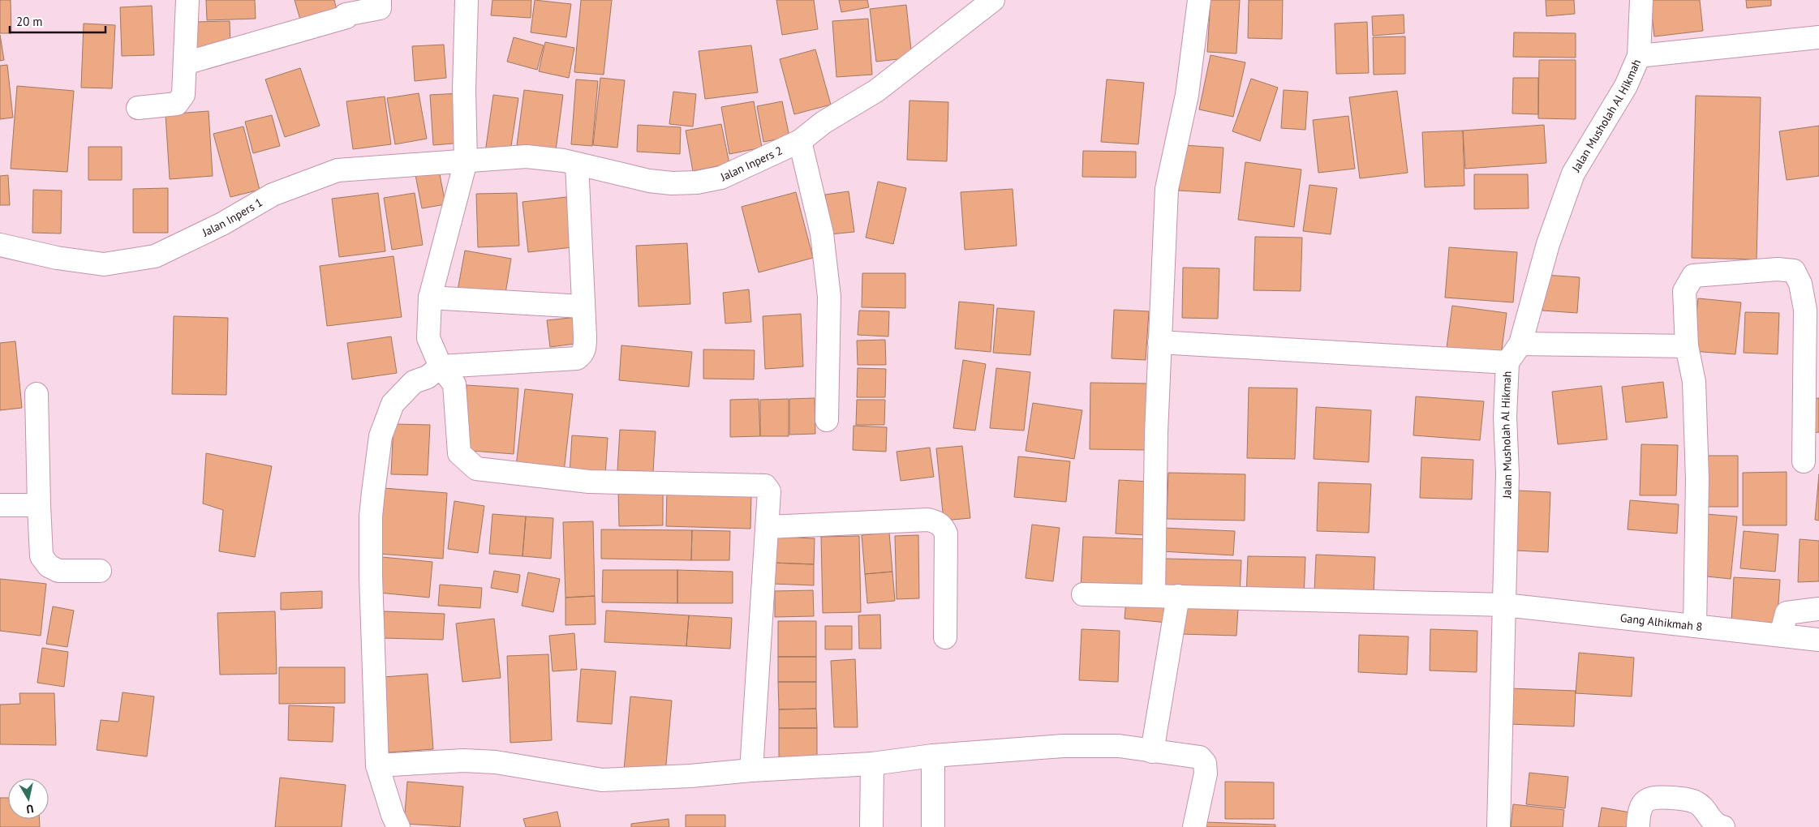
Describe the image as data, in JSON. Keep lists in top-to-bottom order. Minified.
{"streets":{"street":["Jalan Musholah Al Hikmah","Jalan Inpers 2","Jalan Inpers 1","Gang Alhikmah 8"]},"crossings":[["Jalan Musholah Al Hikmah","Gang Alhikmah 8"],["Jalan Inpers 2","Jalan Inpers 1"]],"scale_bar":"20 m","north":"bottom"}
